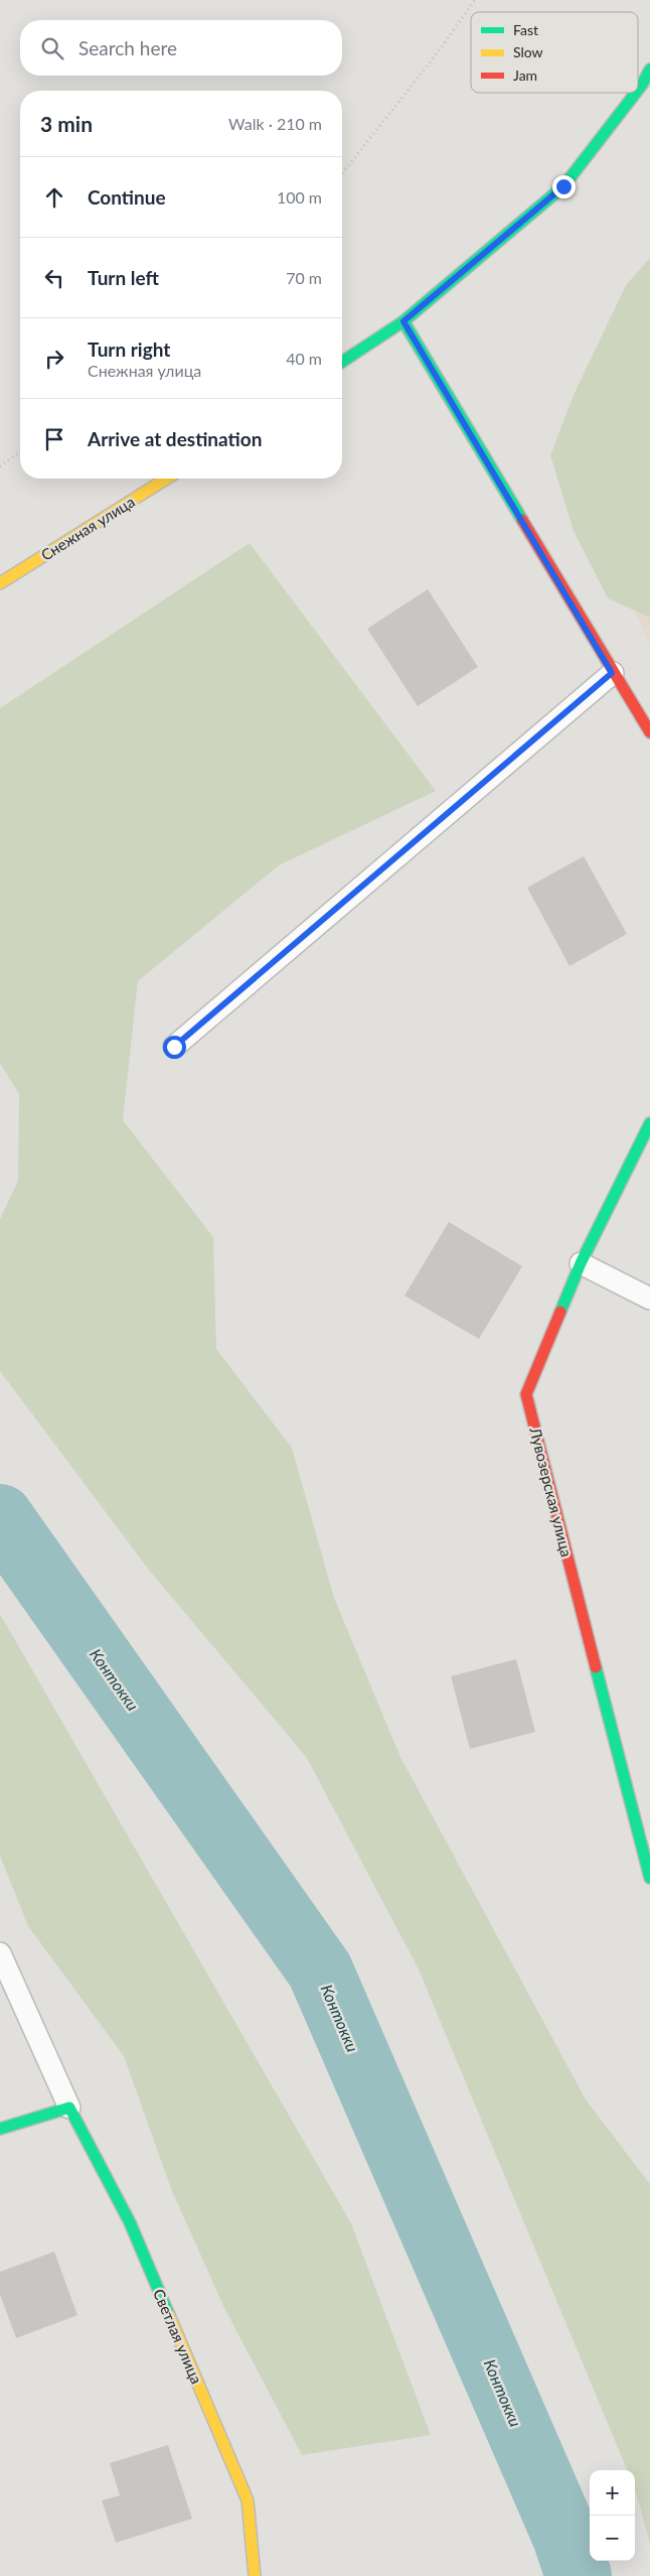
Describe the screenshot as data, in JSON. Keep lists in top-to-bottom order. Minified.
{"streets":{"street":["Снежная улица","Лувозерская улица","Светлая улица"]},"water":["Контокки"],"legend":["Fast","Slow","Jam"],"page":{"search":"Search here","heading":["3 min","Walk · 210 m"],"list":[["Continue","100 m"],["Turn left","70 m"],["Turn right","Снежная улица","40 m"],"Arrive at destination"],"map_buttons":["+","−"]}}
